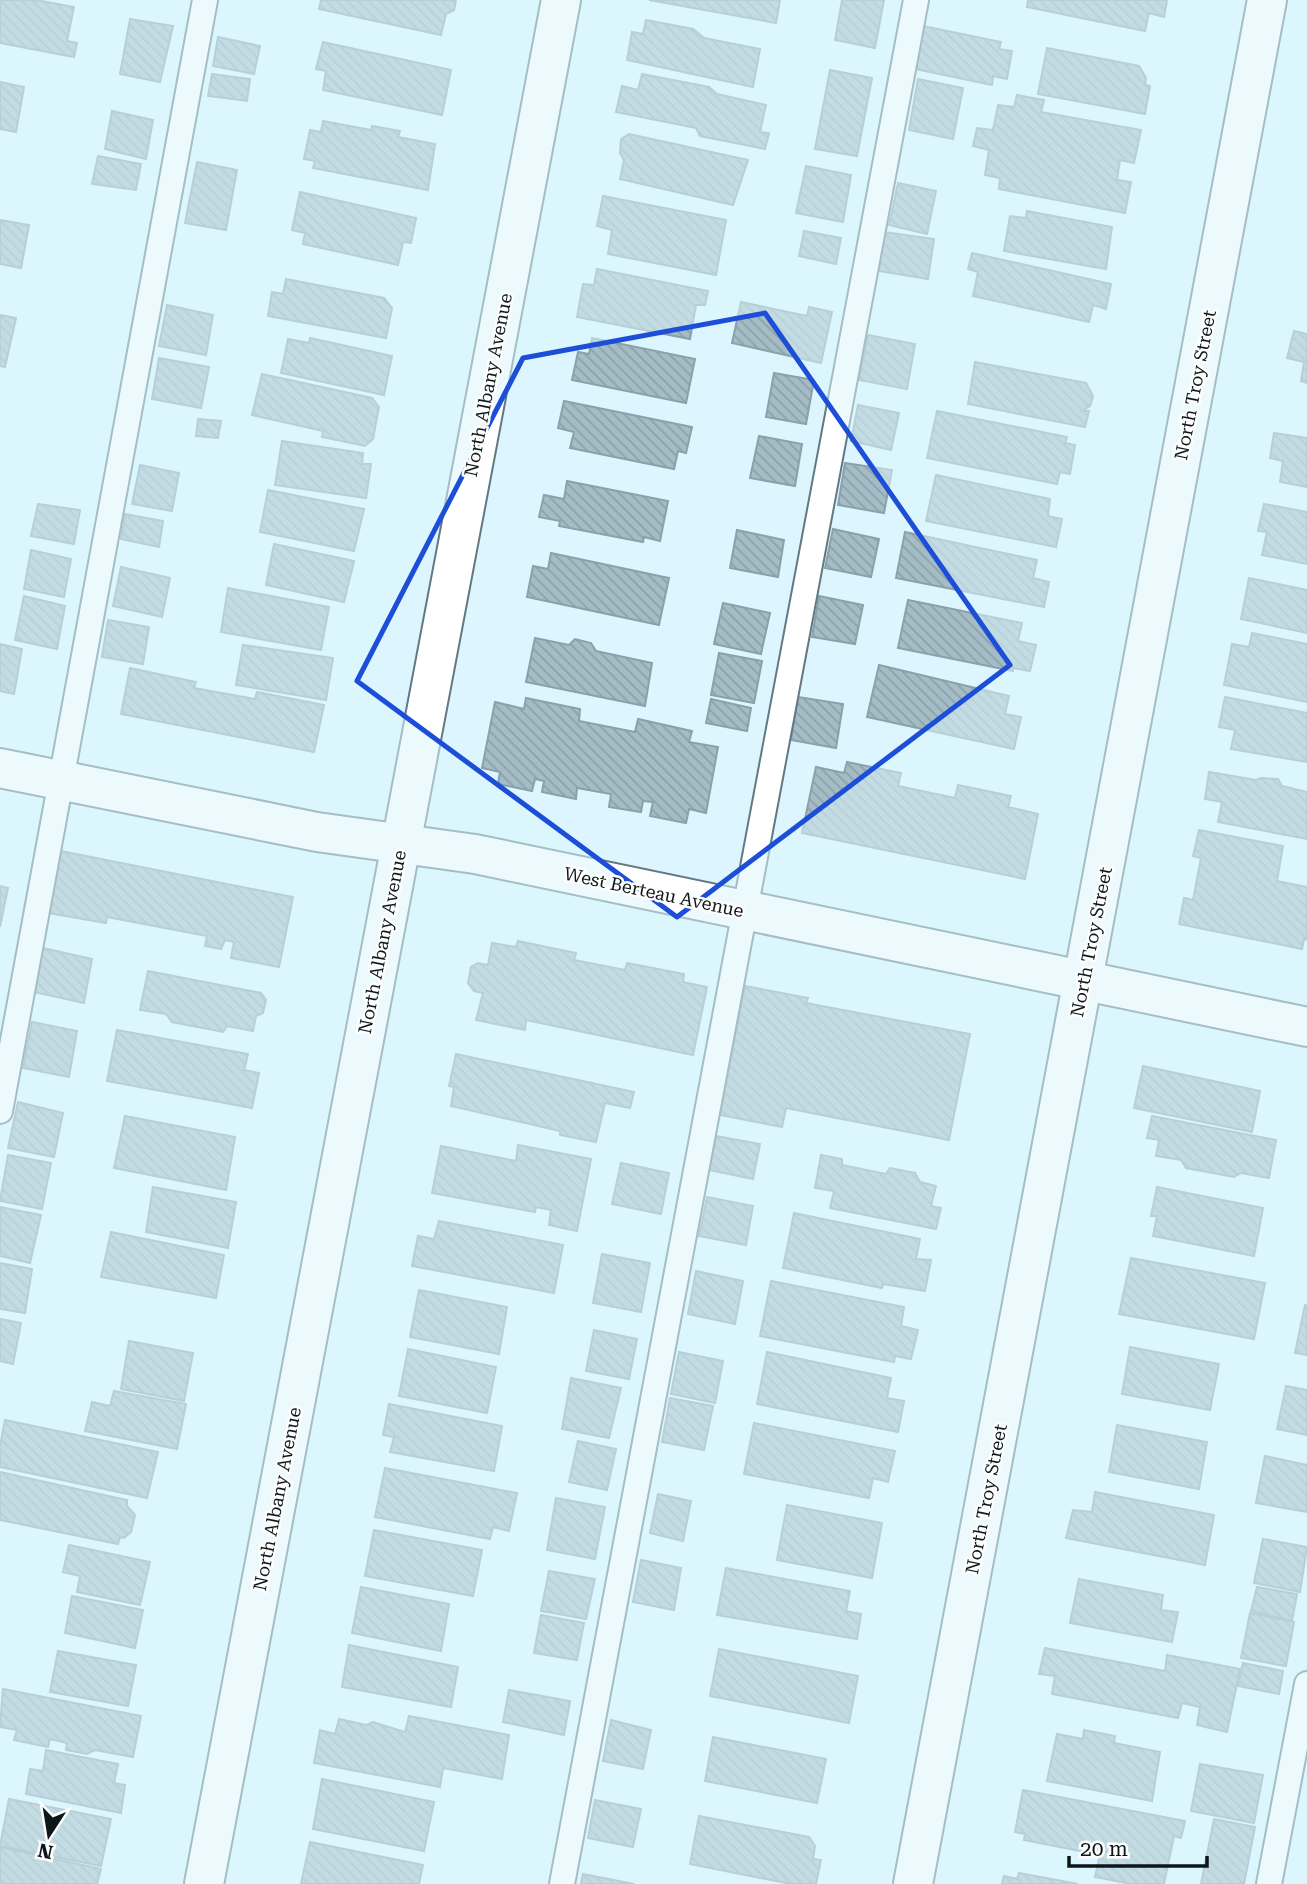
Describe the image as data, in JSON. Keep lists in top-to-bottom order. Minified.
{"streets":{"street":["North Albany Avenue","North Troy Street","West Berteau Avenue"]},"crossings":[["North Albany Avenue","West Berteau Avenue"],["North Troy Street","West Berteau Avenue"]],"scale_bar":"20 m","north":"bottom"}
